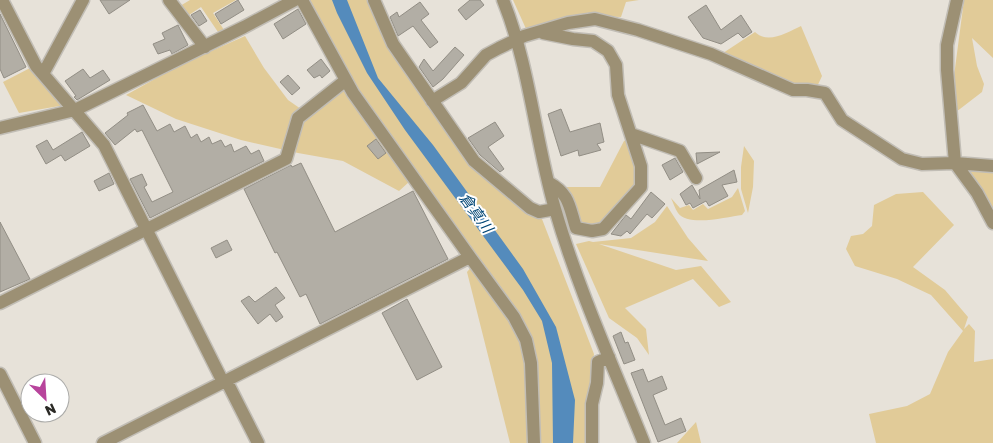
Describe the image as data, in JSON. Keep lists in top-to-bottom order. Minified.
{"water":["倉真川"],"north":"bottom right"}
